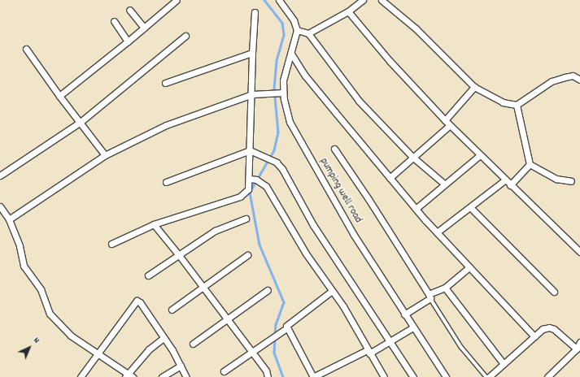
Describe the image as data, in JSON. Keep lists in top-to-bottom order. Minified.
{"streets":{"street":["pumping well road"]},"north":"top right"}
